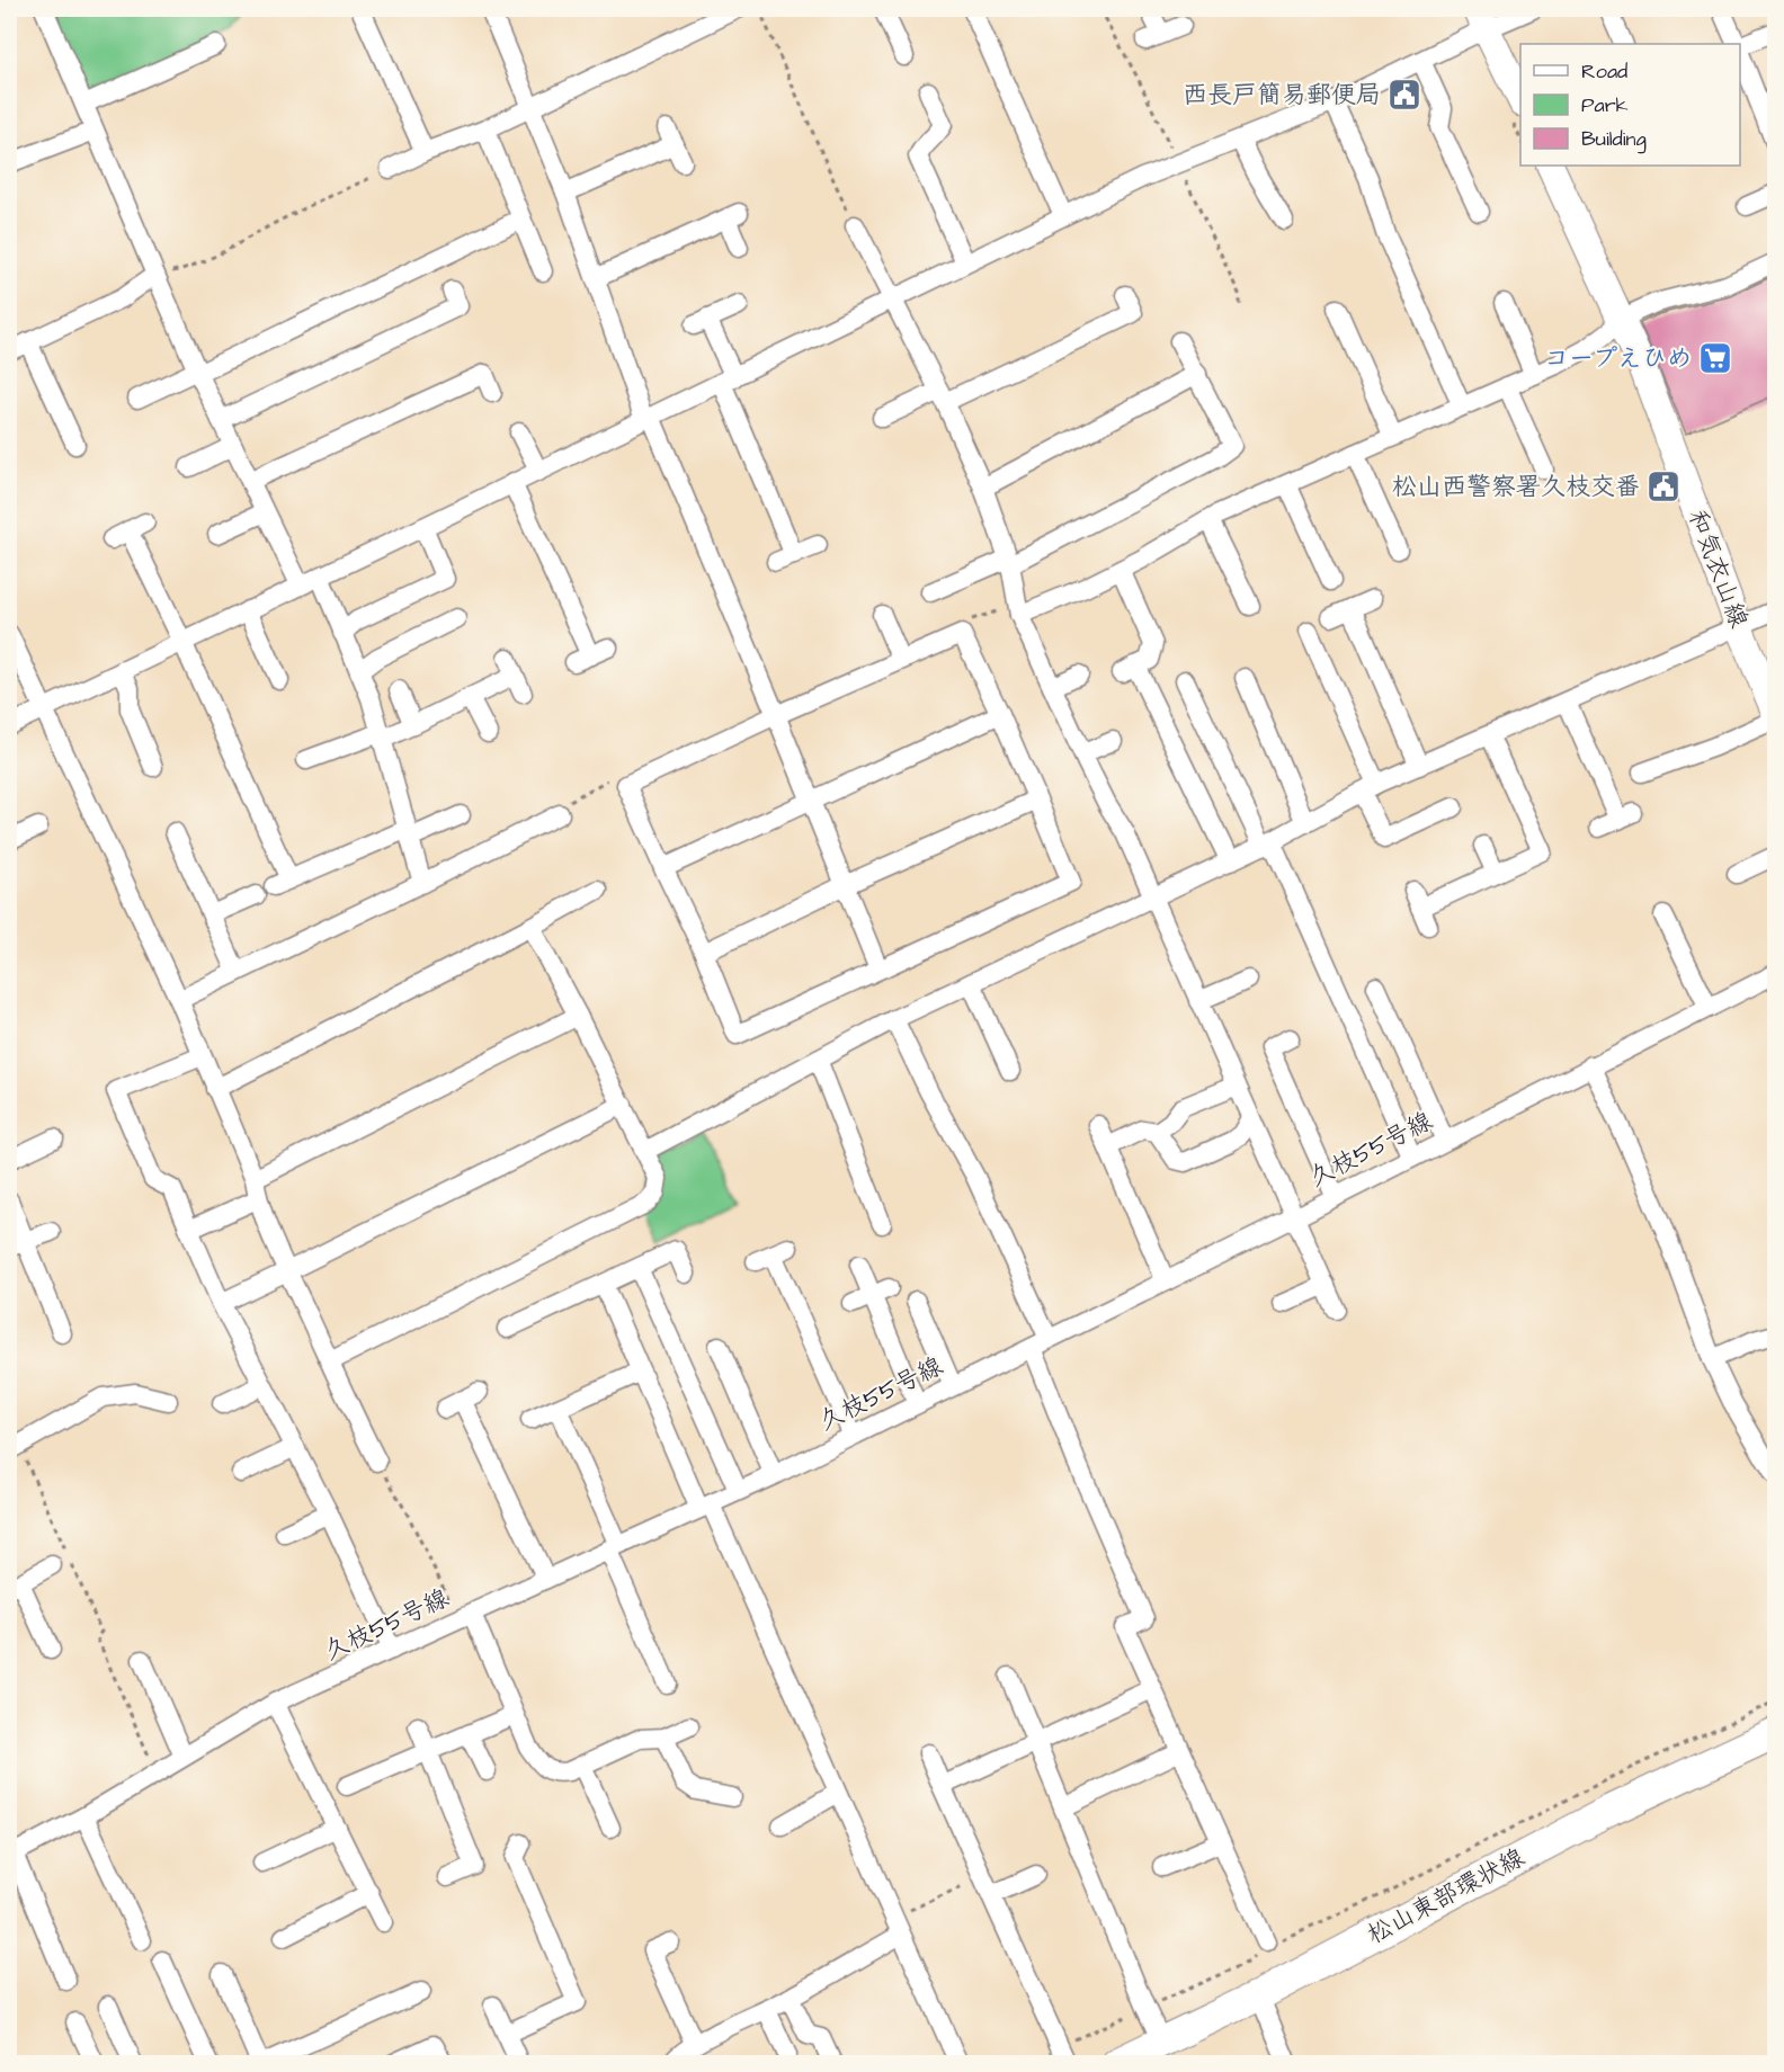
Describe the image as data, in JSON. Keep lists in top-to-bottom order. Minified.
{"streets":{"main road":["和気衣山線","松山東部環状線"],"street":["久枝55号線"]},"places":{"public building":["西長戸簡易郵便局","松山西警察署久枝交番"],"supermarket":["コープえひめ"]},"legend":["Road","Park","Building"]}
